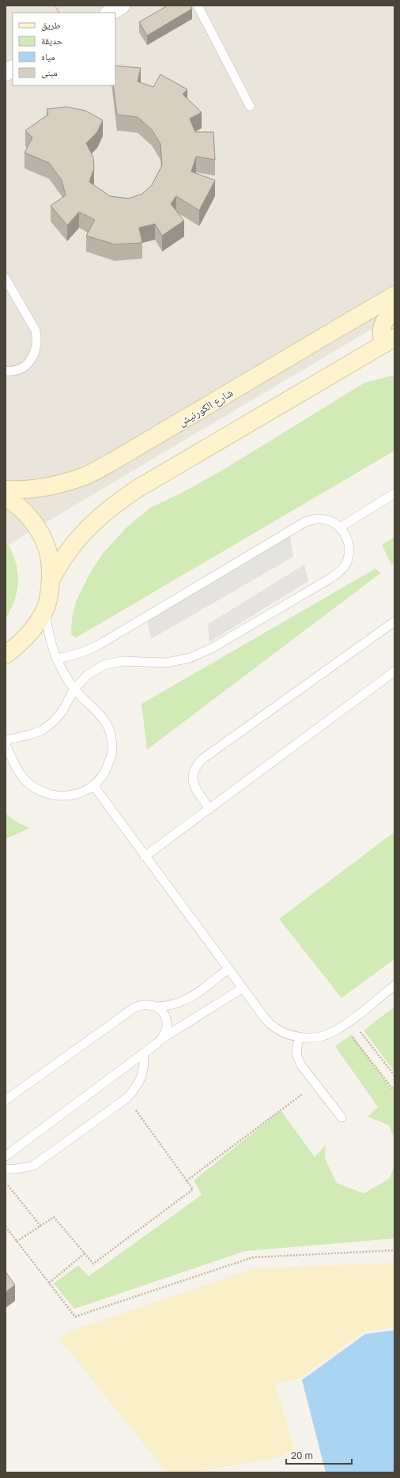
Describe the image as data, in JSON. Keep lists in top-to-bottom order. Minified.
{"streets":{"main road":["شارع الكورنيش"]},"legend":["طريق","حديقة","مياه","مبنى"],"scale_bar":"20 m"}
